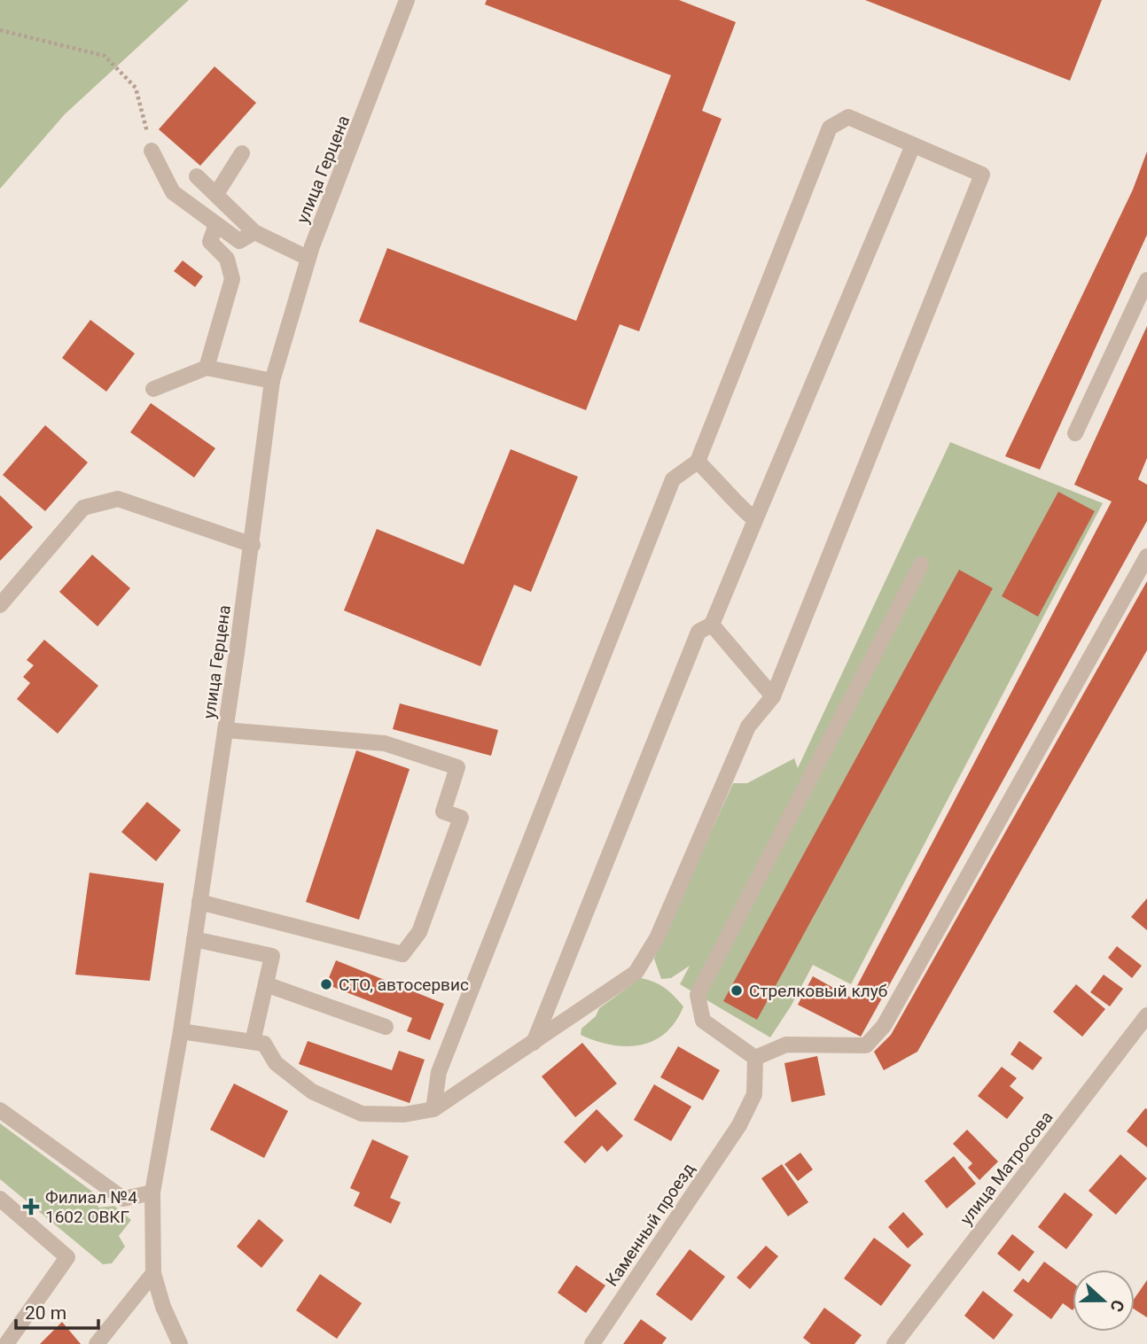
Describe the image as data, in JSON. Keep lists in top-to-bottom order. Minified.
{"streets":{"street":["улица Герцена","улица Матросова","Каменный проезд"]},"places":{"other":["СТО, автосервис","Стрелковый клуб"],"health":["Филиал №4 1602 ОВКГ"]},"scale_bar":"20 m","north":"right"}
